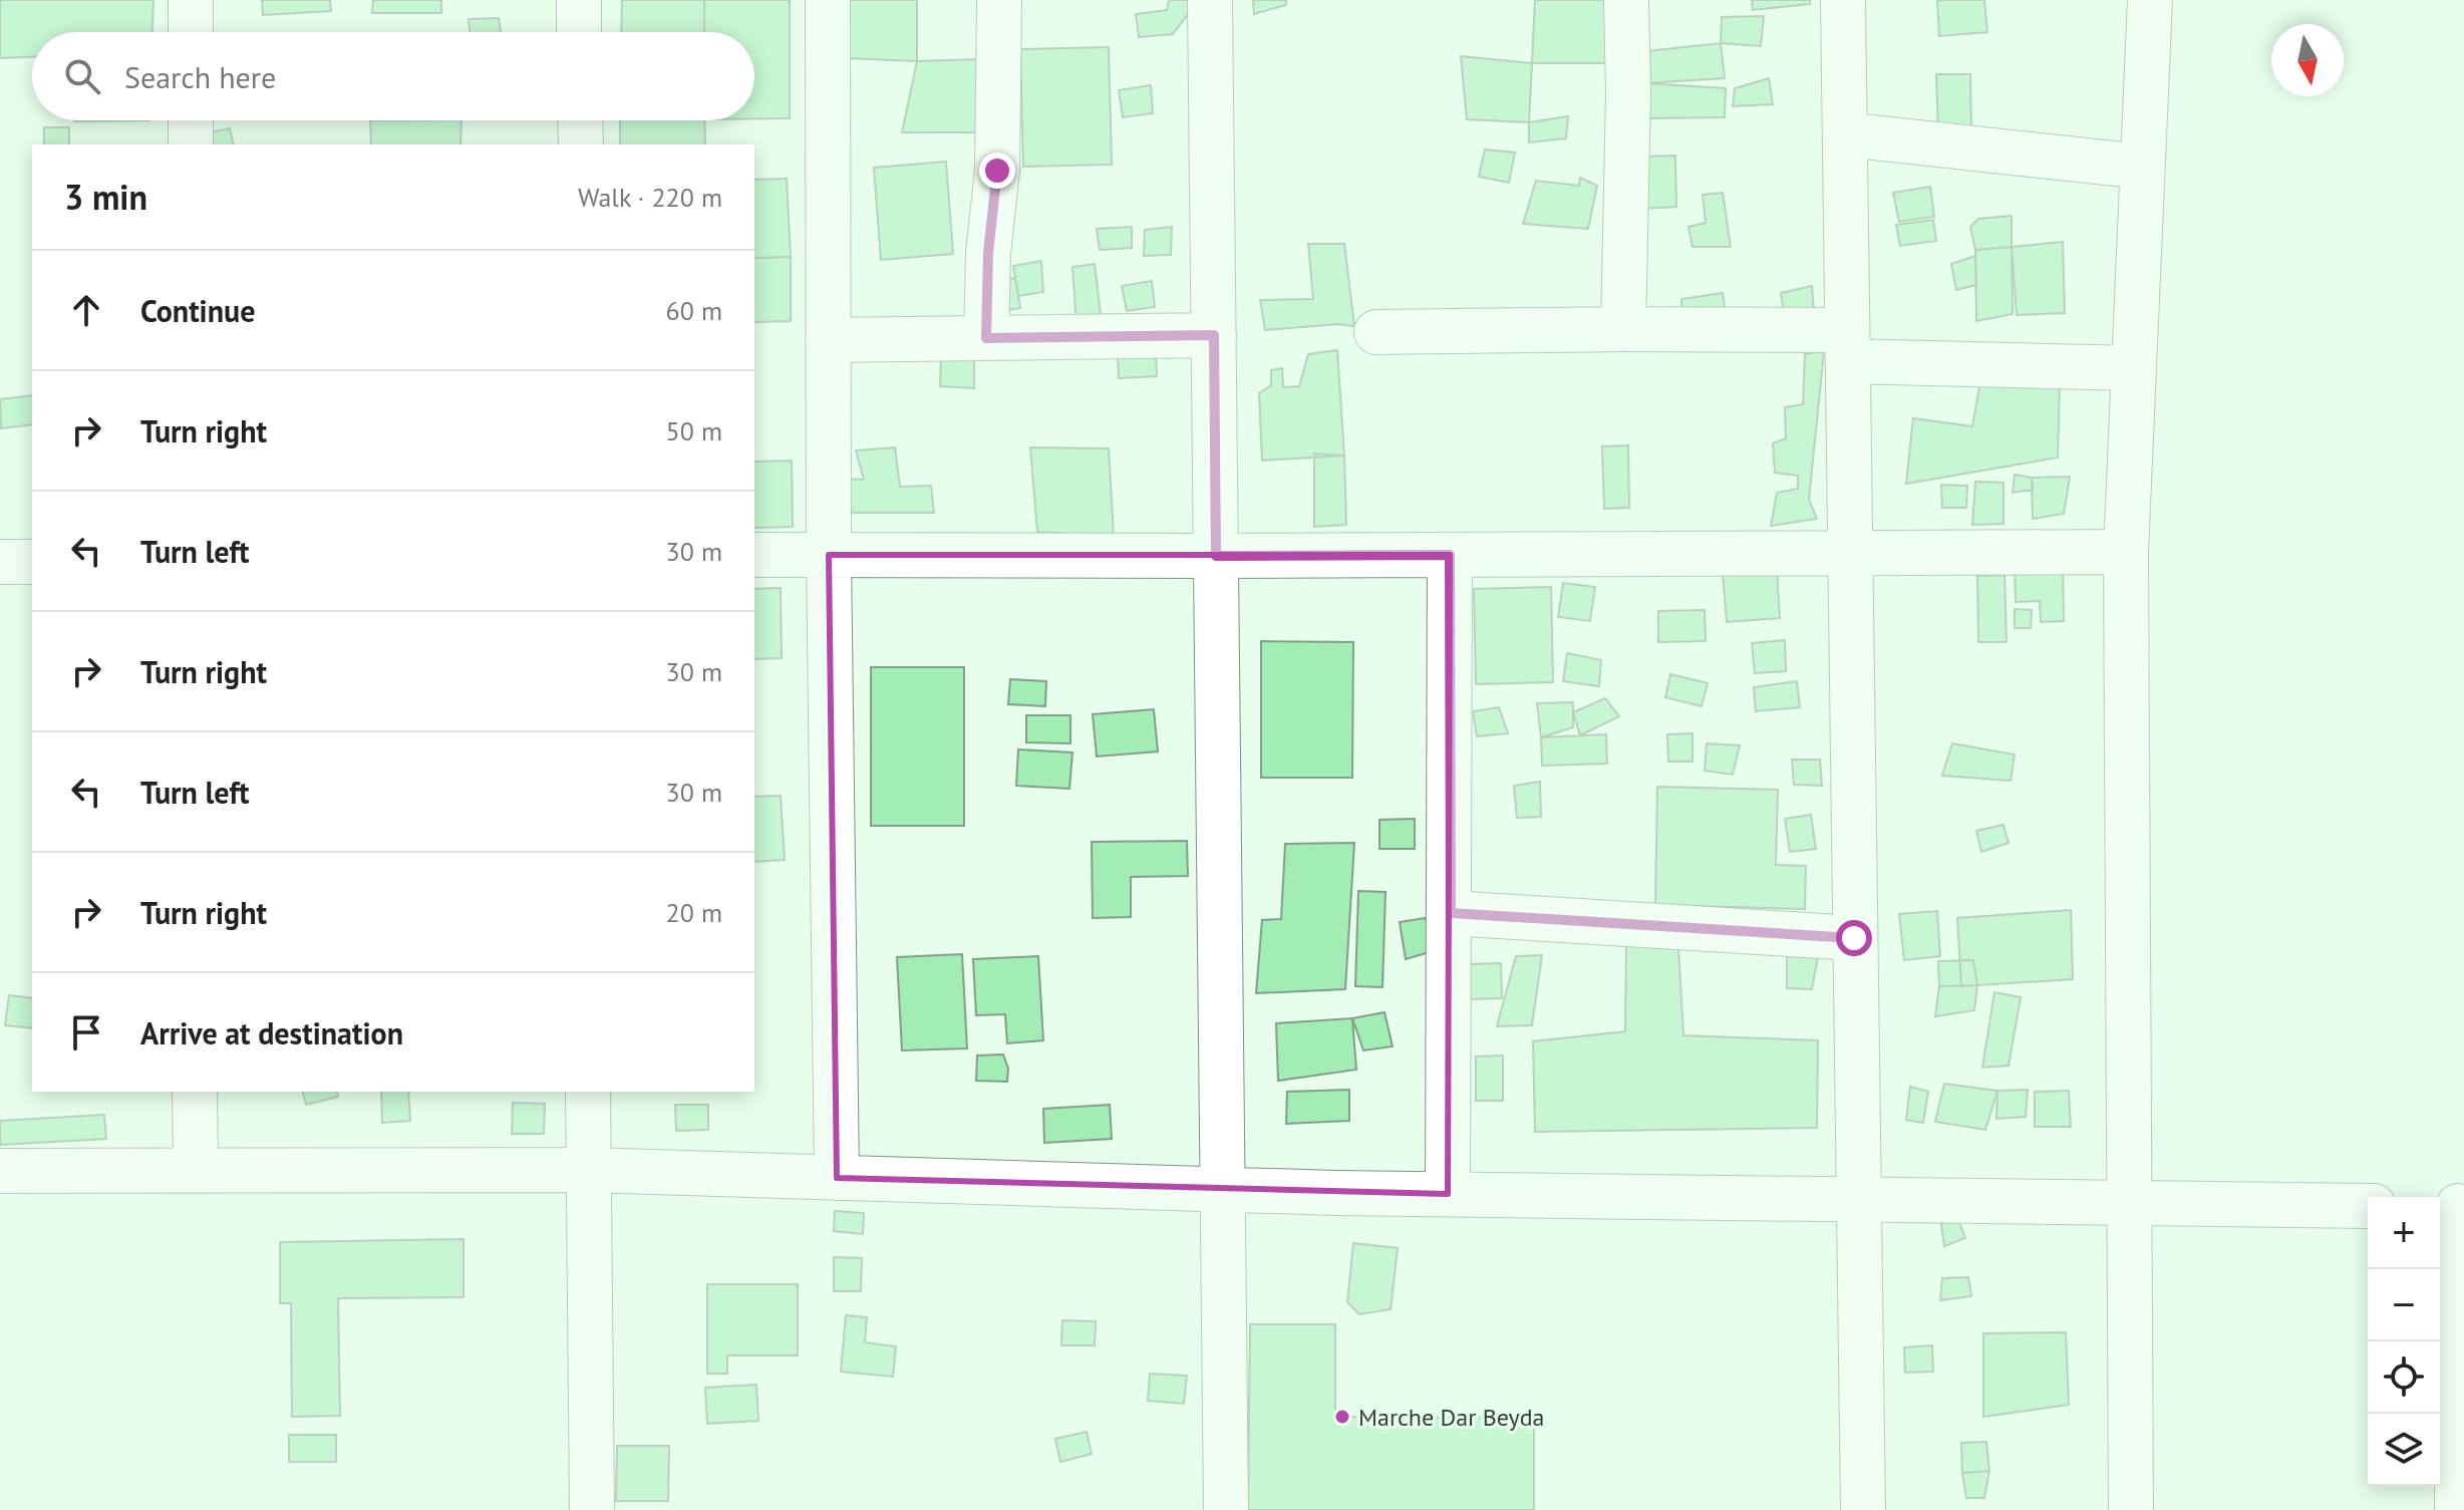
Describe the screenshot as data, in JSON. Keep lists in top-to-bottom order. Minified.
{"places":["Marche Dar Beyda"],"north":"bottom","page":{"search":"Search here","heading":["3 min","Walk · 220 m"],"list":[["Continue","60 m"],["Turn right","50 m"],["Turn left","30 m"],["Turn right","30 m"],["Turn left","30 m"],["Turn right","20 m"],"Arrive at destination"],"map_buttons":["+","−"]}}
